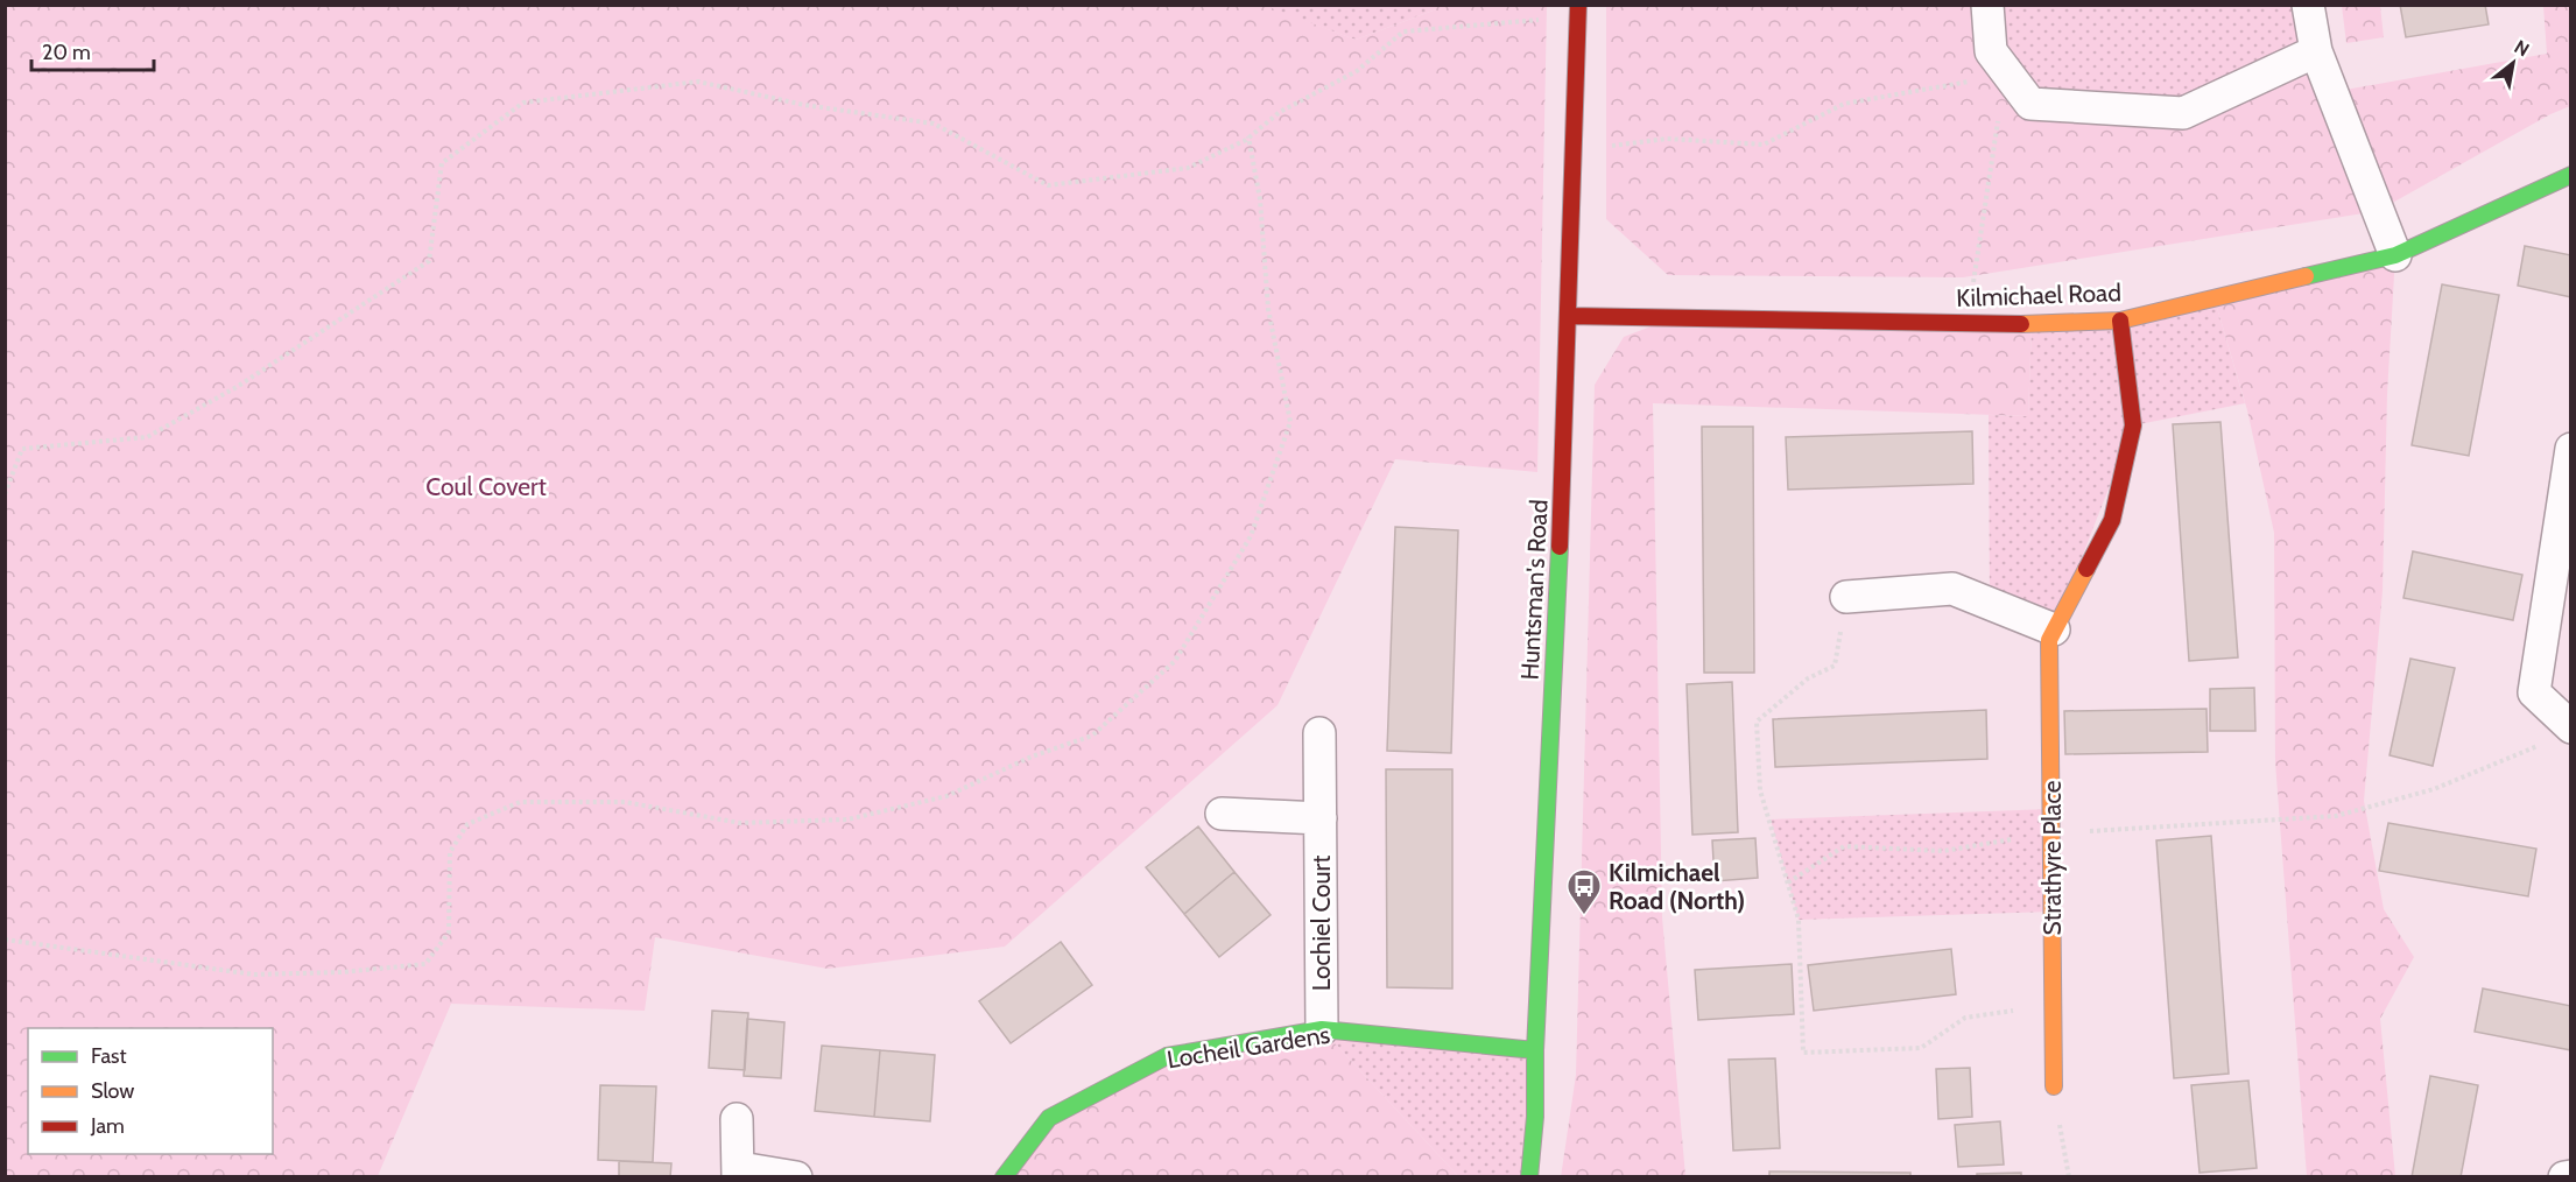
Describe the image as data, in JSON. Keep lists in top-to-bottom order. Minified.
{"streets":{"street":["Kilmichael Road","Huntsman's Road","Strathyre Place","Lochiel Court","Locheil Gardens"]},"crossings":[["Kilmichael Road","Huntsman's Road"],["Kilmichael Road","Strathyre Place"],["Huntsman's Road","Locheil Gardens"],["Lochiel Court","Locheil Gardens"]],"parks":["Coul Covert"],"places":{"bus stop":["Kilmichael Road (North)"]},"legend":["Fast","Slow","Jam"],"scale_bar":"20 m","north":"top right"}
